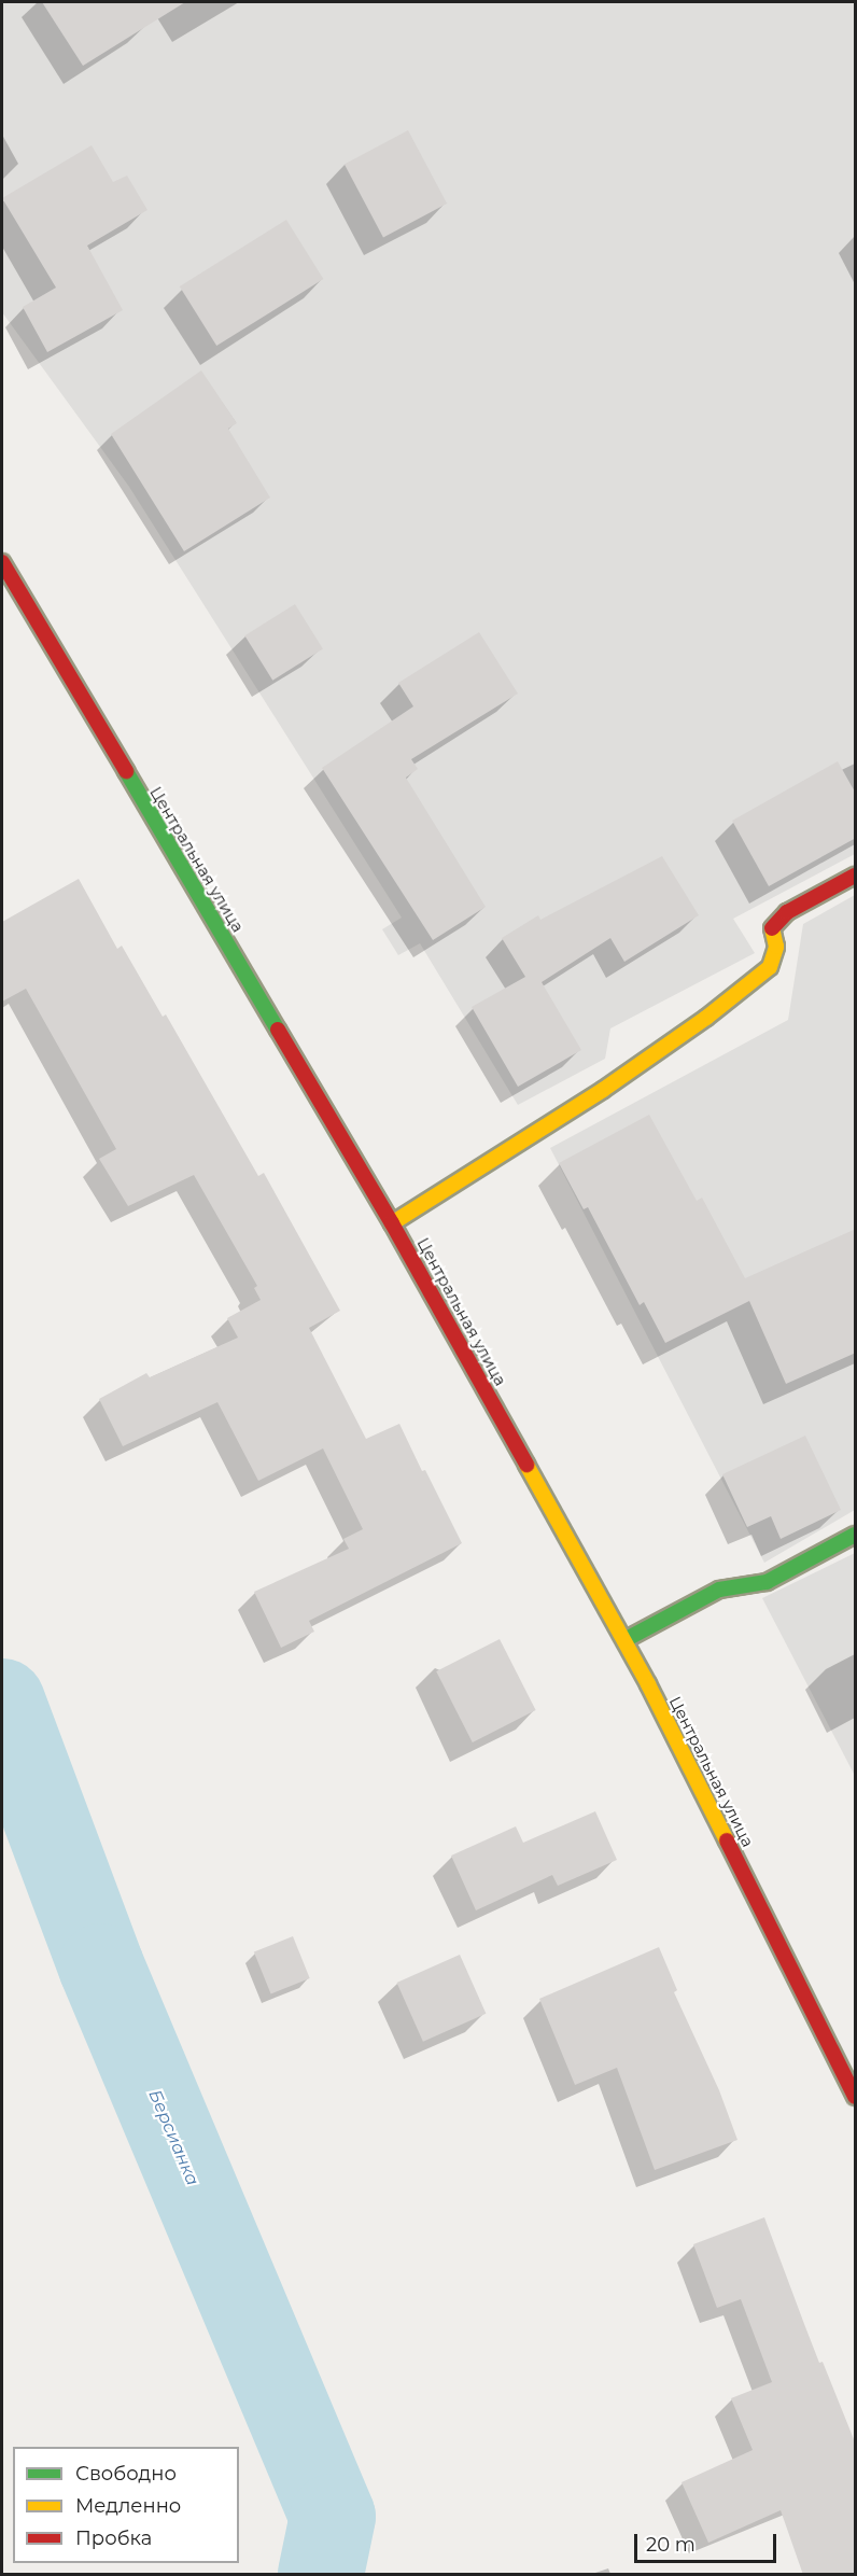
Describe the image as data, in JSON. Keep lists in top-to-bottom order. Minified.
{"streets":{"street":["Центральная улица"]},"water":["Берсианка"],"legend":["Свободно","Медленно","Пробка"],"scale_bar":"20 m"}
